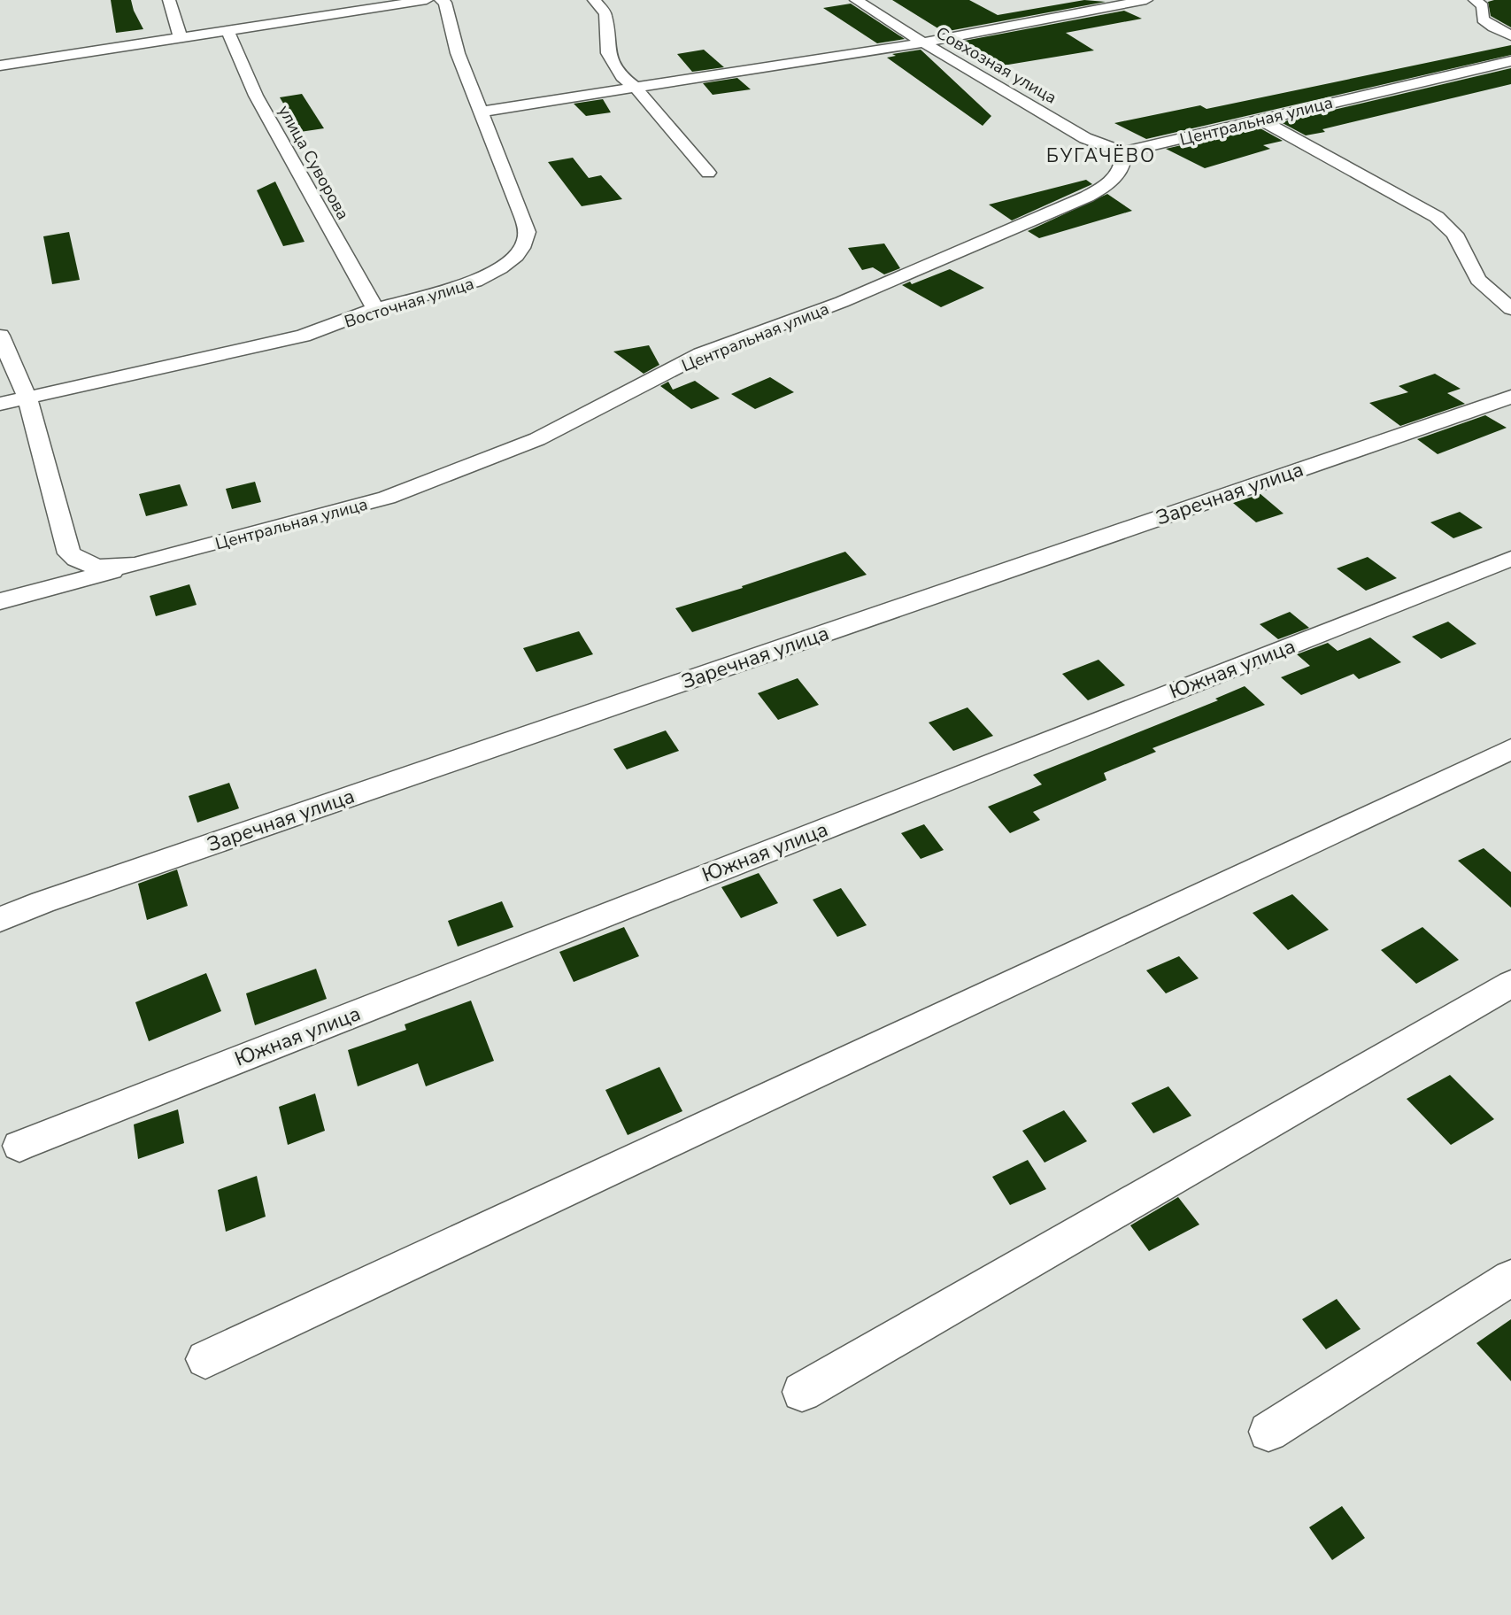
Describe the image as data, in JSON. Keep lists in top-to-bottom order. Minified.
{"streets":{"street":["Совхозная улица","Центральная улица","улица Суворова","Восточная улица","Заречная улица","Южная улица"]},"crossings":[["Совхозная улица","Центральная улица"],["Центральная улица","Восточная улица"],["улица Суворова","Восточная улица"]],"districts":["БУГАЧЁВО"]}
